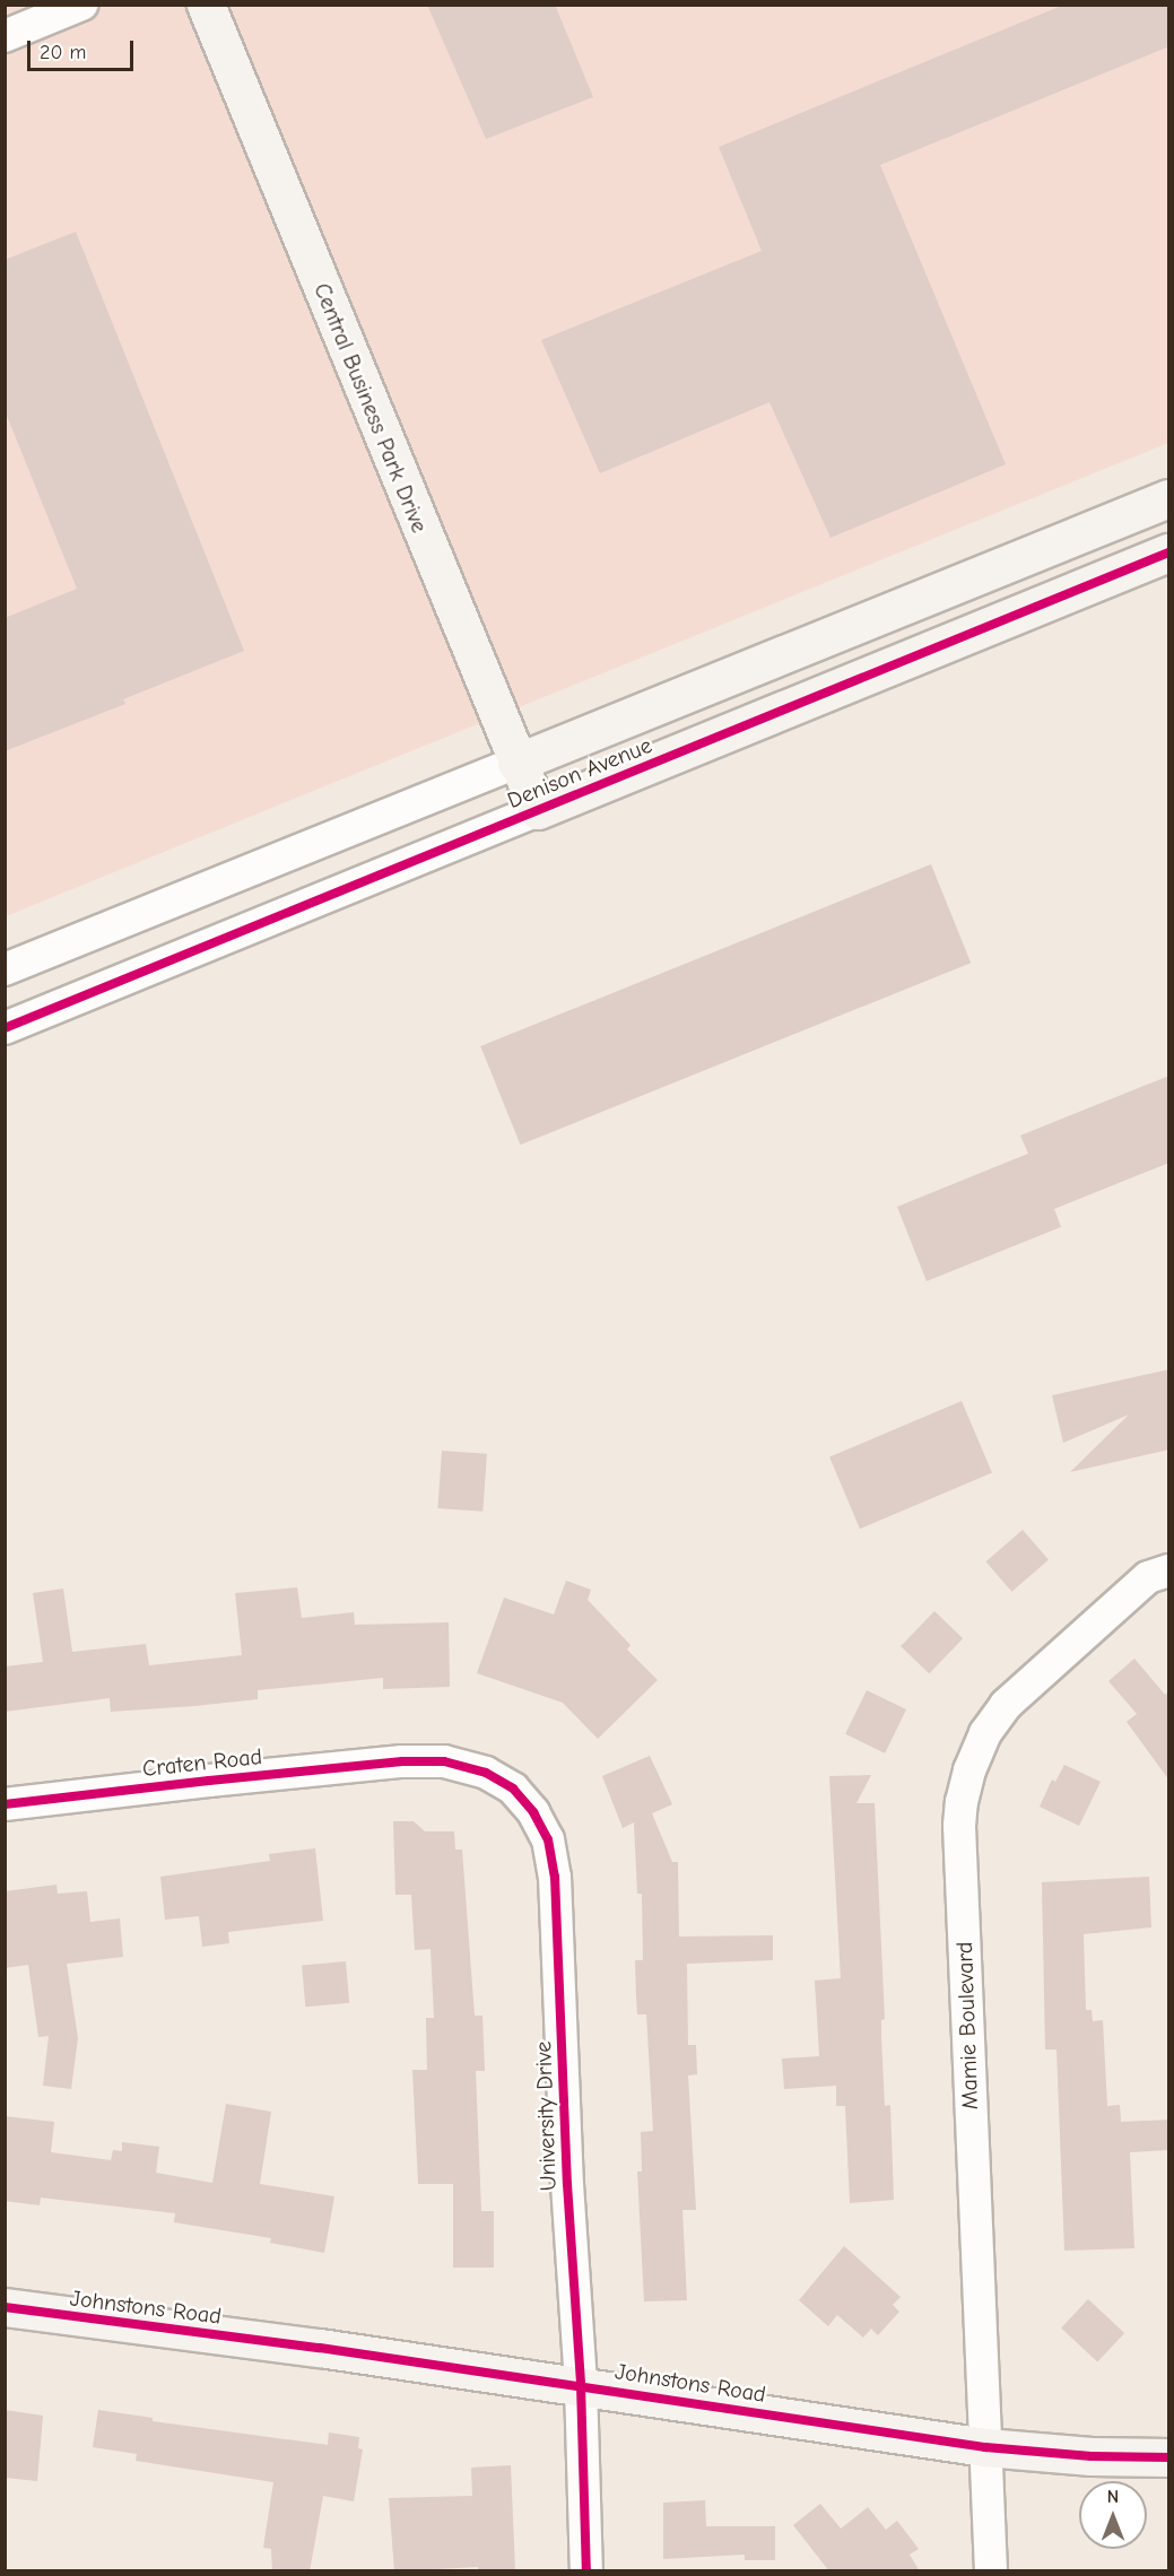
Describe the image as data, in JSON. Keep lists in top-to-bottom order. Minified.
{"streets":{"street":["Central Business Park Drive","Denison Avenue","Craten Road","Mamie Boulevard","University Drive","Johnstons Road"]},"crossings":[["Central Business Park Drive","Denison Avenue"],["Craten Road","University Drive"],["Mamie Boulevard","Johnstons Road"],["University Drive","Johnstons Road"]],"scale_bar":"20 m","north":"top"}
